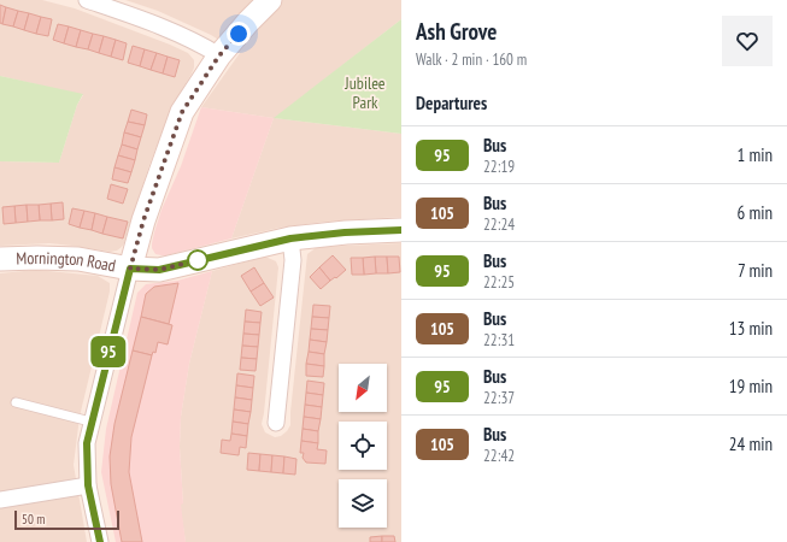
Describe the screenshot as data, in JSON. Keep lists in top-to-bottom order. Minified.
{"streets":{"street":["Mornington Road"]},"parks":["Jubilee Park"],"lines":["bus line 95"],"scale_bar":"50 m","north":"bottom left","page":{"on_map":"95","heading":[["Ash Grove","Walk · 2 min · 160 m"],"Departures"],"list":[{"mark":"95","name":"Bus","note":"22:19","value":"1 min"},{"mark":"105","name":"Bus","note":"22:24","value":"6 min"},{"mark":"95","name":"Bus","note":"22:25","value":"7 min"},{"mark":"105","name":"Bus","note":"22:31","value":"13 min"},{"mark":"95","name":"Bus","note":"22:37","value":"19 min"},{"mark":"105","name":"Bus","note":"22:42","value":"24 min"}],"scale":"50 m"}}
